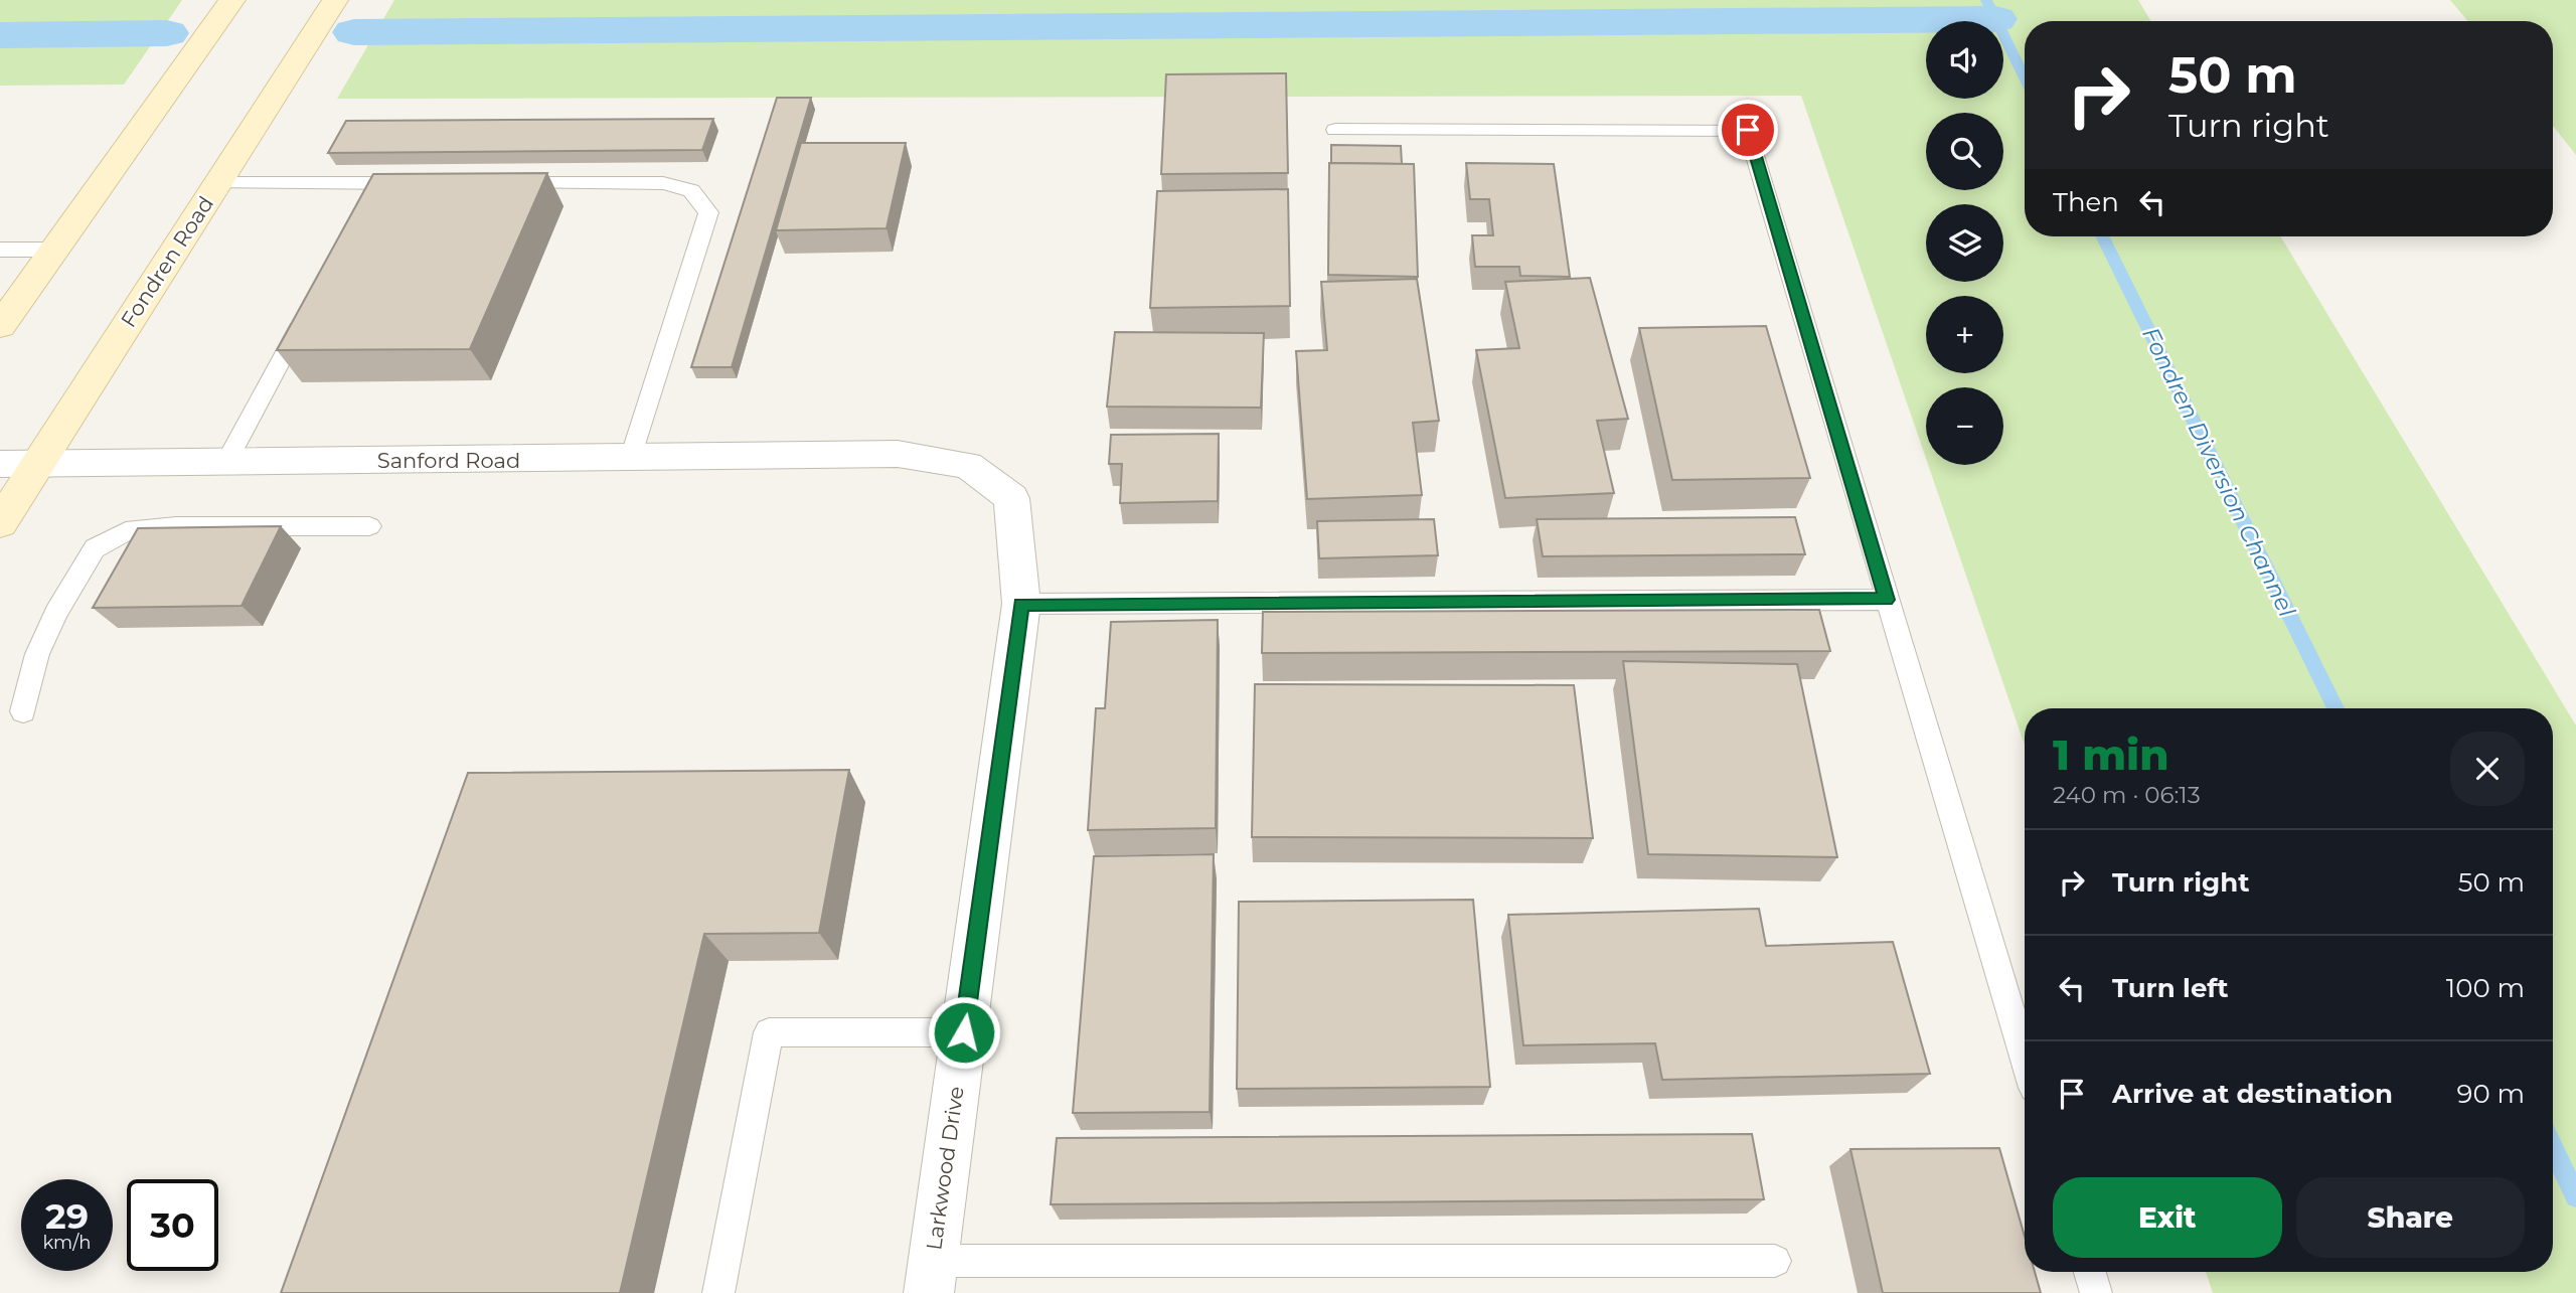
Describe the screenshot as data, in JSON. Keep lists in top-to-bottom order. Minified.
{"streets":{"main road":["Fondren Road"],"street":["Sanford Road","Larkwood Drive"]},"crossings":[["Fondren Road","Sanford Road"],["Sanford Road","Larkwood Drive"]],"water":["Fondren Diversion Channel"],"page":{"map_buttons":["+","−"],"turn":["50 m","Turn right"],"then":"Then","heading":["1 min","240 m · 06:13"],"list":[{"name":"Turn right","value":"50 m"},{"name":"Turn left","value":"100 m"},{"name":"Arrive at destination","value":"90 m"}],"buttons":["Exit","Share"],"speed":"29 km/h","limit":"30"}}
